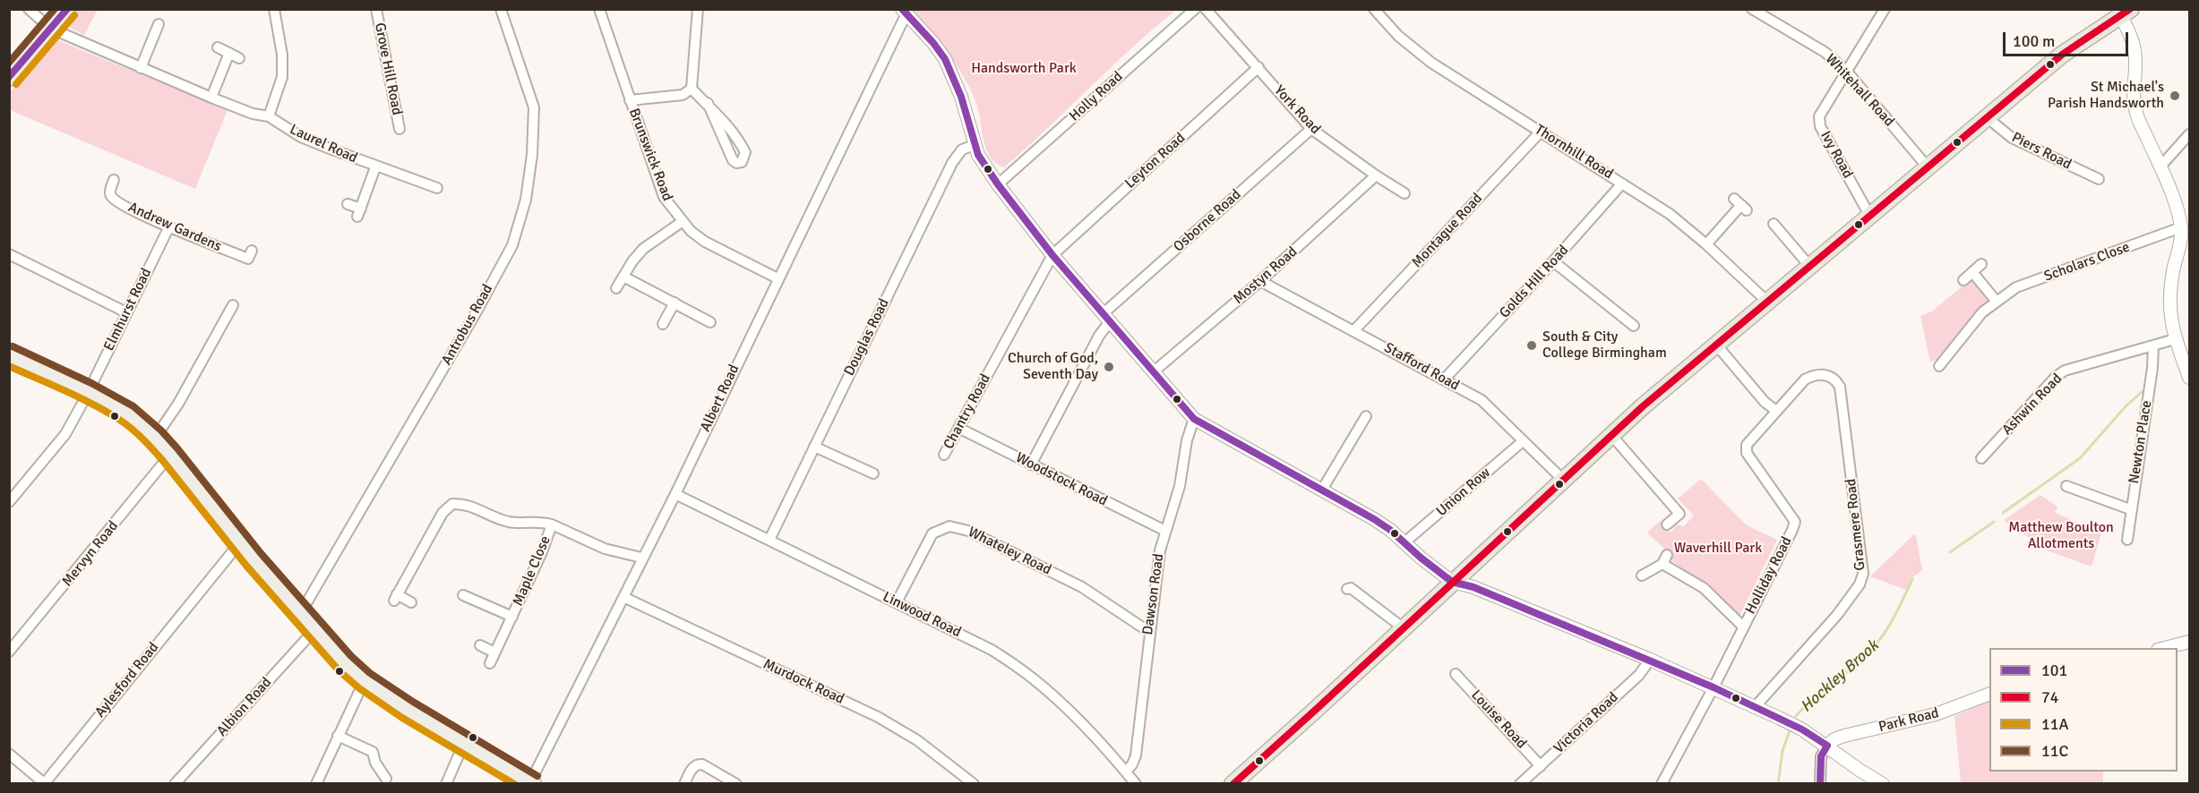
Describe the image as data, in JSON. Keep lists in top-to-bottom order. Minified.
{"streets":{"street":["Grove Hill Road","Whitehall Road","Holly Road","York Road","Laurel Road","Piers Road","Thornhill Road","Brunswick Road","Ivy Road","Leyton Road","Osborne Road","Andrew Gardens","Montague Road","Scholars Close","Mostyn Road","Golds Hill Road","Elmhurst Road","Antrobus Road","Douglas Road","Stafford Road","Albert Road","Ashwin Road","Chantry Road","Newton Place","Woodstock Road","Union Row","Grasmere Road","Whateley Road","Mervyn Road","Maple Close","Holliday Road","Dawson Road","Linwood Road","Aylesford Road","Murdock Road","Albion Road","Louise Road","Park Road","Victoria Road"]},"crossings":[["Whitehall Road","Ivy Road"],["York Road","Leyton Road"],["York Road","Osborne Road"],["York Road","Mostyn Road"],["Thornhill Road","Montague Road"],["Thornhill Road","Golds Hill Road"],["Brunswick Road","Albert Road"],["Leyton Road","Chantry Road"],["Osborne Road","Woodstock Road"],["Andrew Gardens","Elmhurst Road"],["Montague Road","Stafford Road"],["Mostyn Road","Stafford Road"],["Golds Hill Road","Stafford Road"],["Douglas Road","Linwood Road"],["Stafford Road","Union Row"],["Albert Road","Linwood Road"],["Albert Road","Murdock Road"],["Ashwin Road","Newton Place"],["Chantry Road","Woodstock Road"],["Woodstock Road","Dawson Road"],["Grasmere Road","Holliday Road"],["Whateley Road","Dawson Road"],["Whateley Road","Linwood Road"],["Dawson Road","Linwood Road"],["Louise Road","Victoria Road"]],"water":["Hockley Brook"],"parks":["Handsworth Park","Matthew Boulton Allotments","Waverhill Park"],"places":["St Michael's Parish Handsworth","South & City College Birmingham","Church of God, Seventh Day"],"lines":["transit line 101","transit line 74","transit line 11C","transit line 11A"],"legend":["101","74","11A","11C"],"scale_bar":"100 m"}
